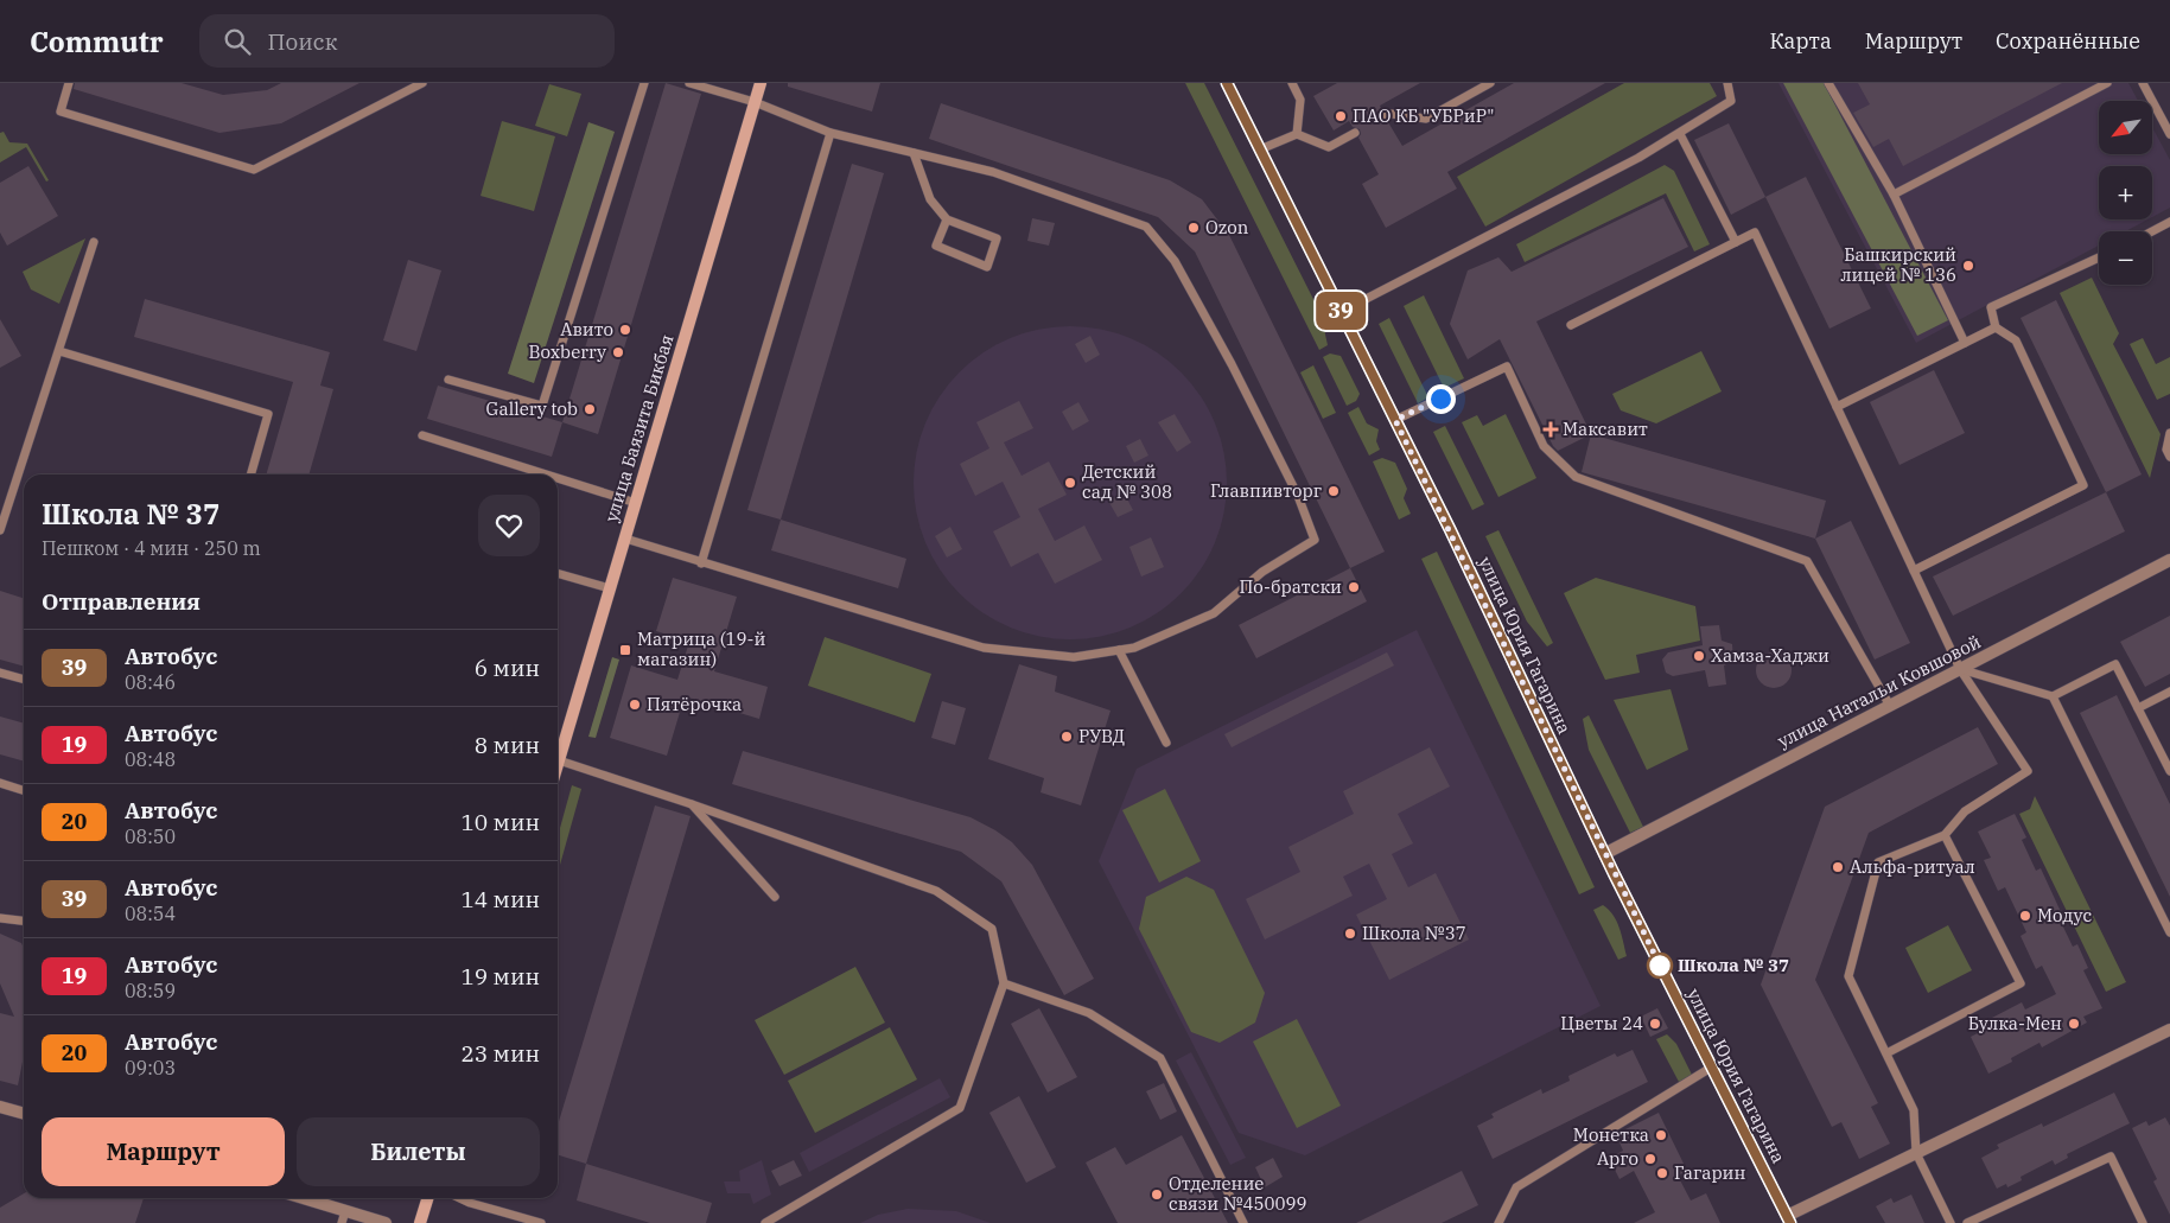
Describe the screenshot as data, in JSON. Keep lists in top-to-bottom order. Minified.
{"streets":{"main road":["улица Баязита Бикбая","улица Юрия Гагарина"],"street":["улица Натальи Ковшовой"]},"crossings":[["улица Юрия Гагарина","улица Натальи Ковшовой"]],"places":{"other":["ПАО КБ \"УБРиР\"","Ozon","Башкирский лицей № 136","Авито","Boxberry","Gallery tob","Детский сад № 308","Главпивторг","По-братски","Хамза-Хаджи","Пятёрочка","РУВД","Альфа-ритуал","Модус","Школа №37","Школа № 37","Цветы 24","Булка-Мен","Монетка","Арго","Гагарин","Отделение связи №450099"],"health":["Максавит"],"transit":["Матрица (19-й магазин)"]},"lines":["bus line 39"],"north":"bottom left","page":{"header":"Commutr","search":"Поиск","nav":["Карта","Маршрут","Сохранённые"],"on_map":"39","map_buttons":["+","−"],"heading":[["Школа № 37","Пешком · 4 мин · 250 m"],"Отправления"],"list":[{"mark":"39","name":"Автобус","note":"08:46","value":"6 мин"},{"mark":"19","name":"Автобус","note":"08:48","value":"8 мин"},{"mark":"20","name":"Автобус","note":"08:50","value":"10 мин"},{"mark":"39","name":"Автобус","note":"08:54","value":"14 мин"},{"mark":"19","name":"Автобус","note":"08:59","value":"19 мин"},{"mark":"20","name":"Автобус","note":"09:03","value":"23 мин"}],"buttons":["Маршрут","Билеты"]}}
